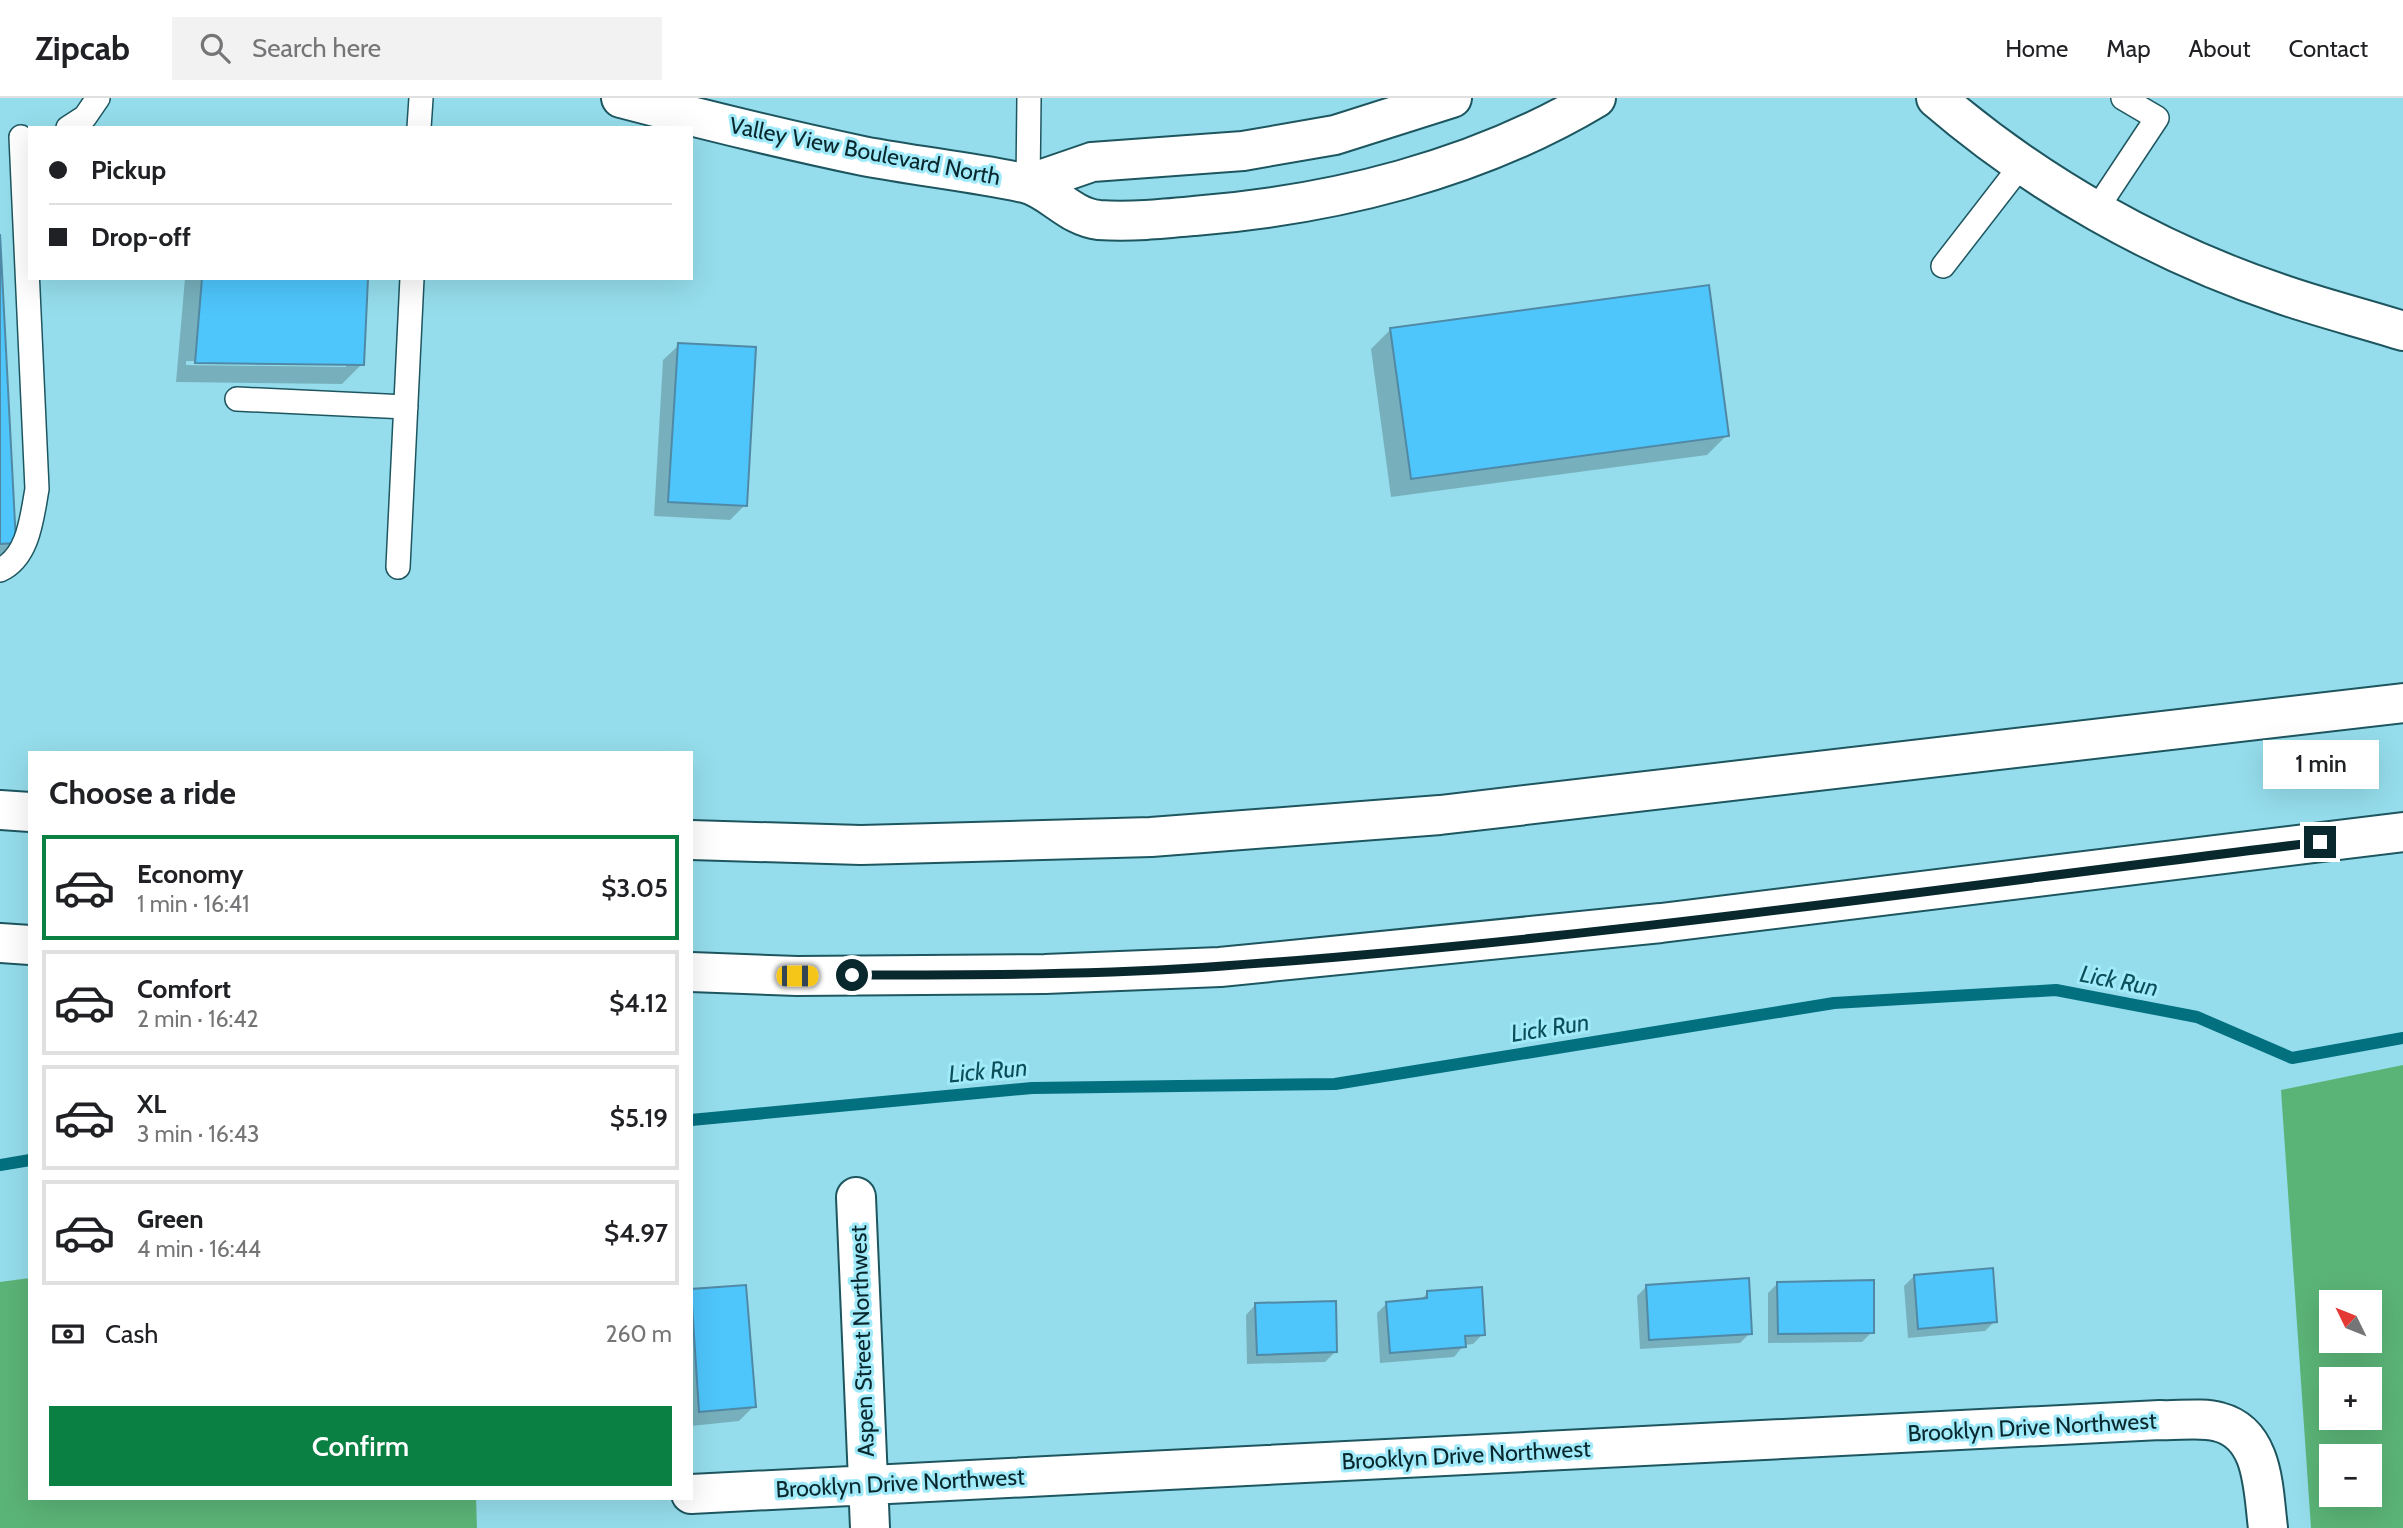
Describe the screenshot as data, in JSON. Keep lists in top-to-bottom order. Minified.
{"streets":{"main road":["Valley View Boulevard North","Aspen Street Northwest","Brooklyn Drive Northwest"]},"crossings":[["Aspen Street Northwest","Brooklyn Drive Northwest"]],"water":["Lick Run"],"north":"top left","page":{"header":"Zipcab","search":"Search here","nav":["Home","Map","About","Contact"],"banner":["Pickup","Drop-off"],"bubble":"1 min","heading":"Choose a ride","list":[{"name":"Economy","note":"1 min · 16:41","value":"$3.05"},{"name":"Comfort","note":"2 min · 16:42","value":"$4.12"},{"name":"XL","note":"3 min · 16:43","value":"$5.19"},{"name":"Green","note":"4 min · 16:44","value":"$4.97"}],"map_buttons":["+","−"],"pay":["Cash","260 m"],"buttons":"Confirm"}}
